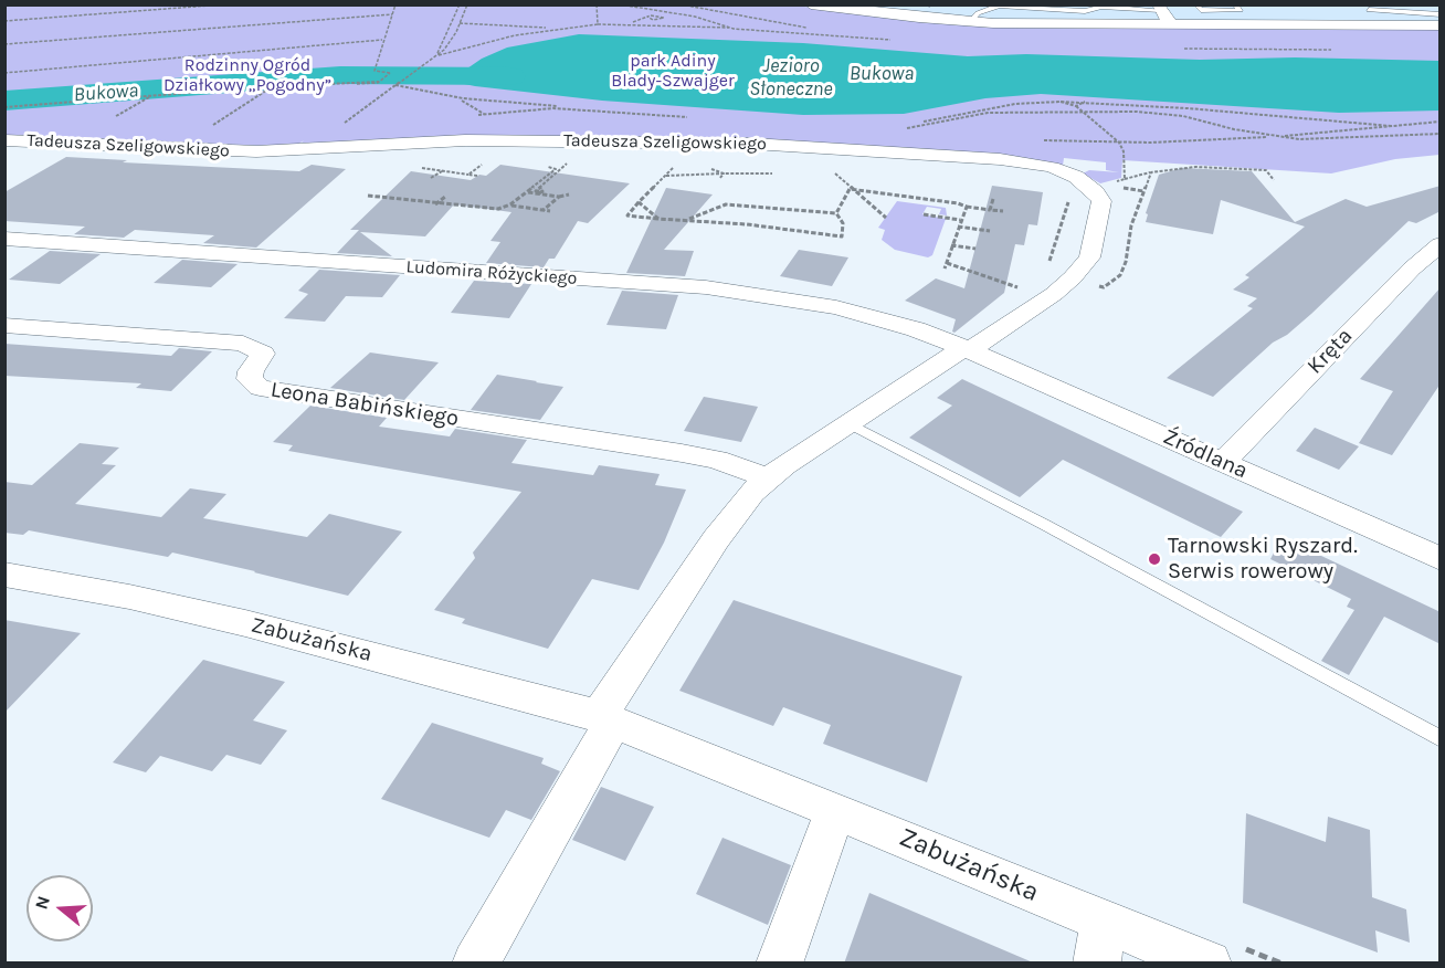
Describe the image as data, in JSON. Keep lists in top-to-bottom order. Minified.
{"streets":{"street":["Tadeusza Szeligowskiego","Ludomira Różyckiego","Kręta","Leona Babińskiego","Źródlana","Zabużańska"]},"crossings":[["Ludomira Różyckiego","Źródlana"],["Kręta","Źródlana"]],"water":["Jezioro Słoneczne","Bukowa"],"parks":["park Adiny Blady-Szwajger","Rodzinny Ogród Działkowy „Pogodny”"],"places":["Tarnowski Ryszard. Serwis rowerowy"],"north":"left"}
